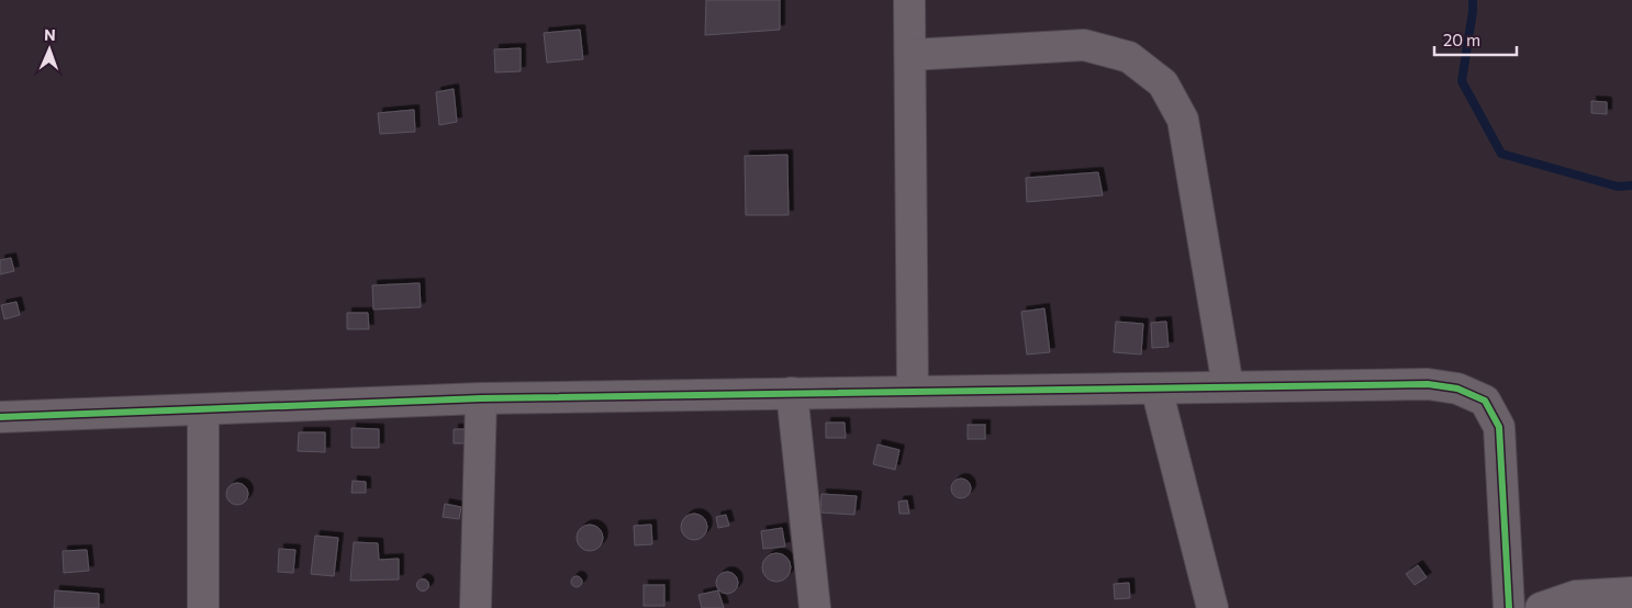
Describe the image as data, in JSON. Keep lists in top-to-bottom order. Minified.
{"scale_bar":"20 m","north":"top"}
